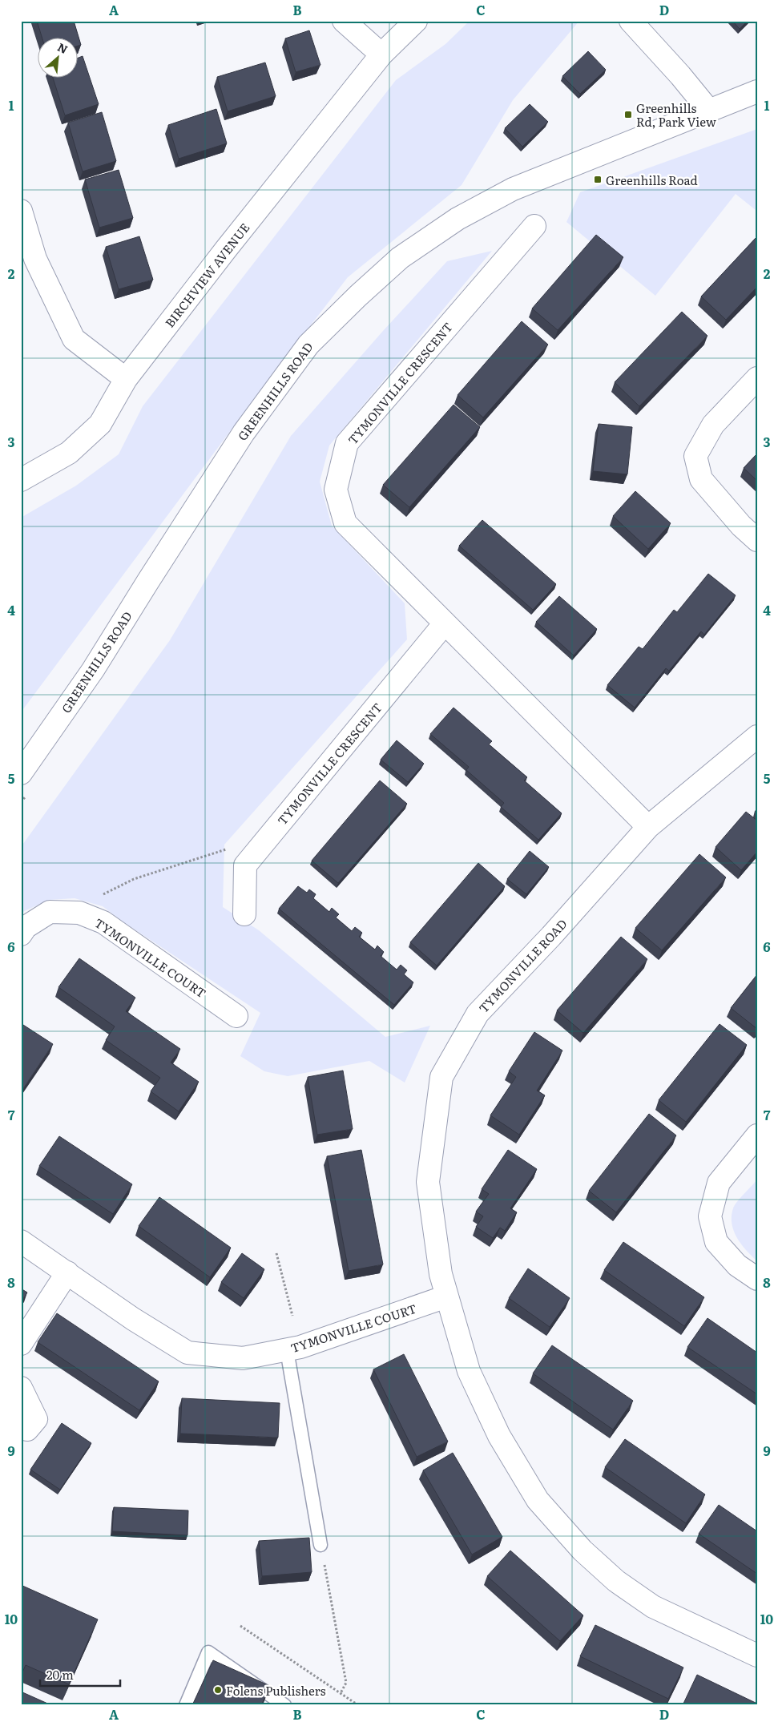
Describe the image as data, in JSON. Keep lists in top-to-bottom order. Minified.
{"streets":{"street":["BIRCHVIEW AVENUE","TYMONVILLE CRESCENT","GREENHILLS ROAD","TYMONVILLE COURT","TYMONVILLE ROAD"]},"crossings":[["TYMONVILLE CRESCENT","TYMONVILLE ROAD"],["TYMONVILLE COURT","TYMONVILLE ROAD"]],"places":{"transit":["Greenhills Rd, Park View","Greenhills Road"],"other":["Folens Publishers"]},"scale_bar":"20 m","north":"top right","grid":{"columns":["A","B","C","D"],"rows":["1","2","3","4","5","6","7","8","9","10"]}}
